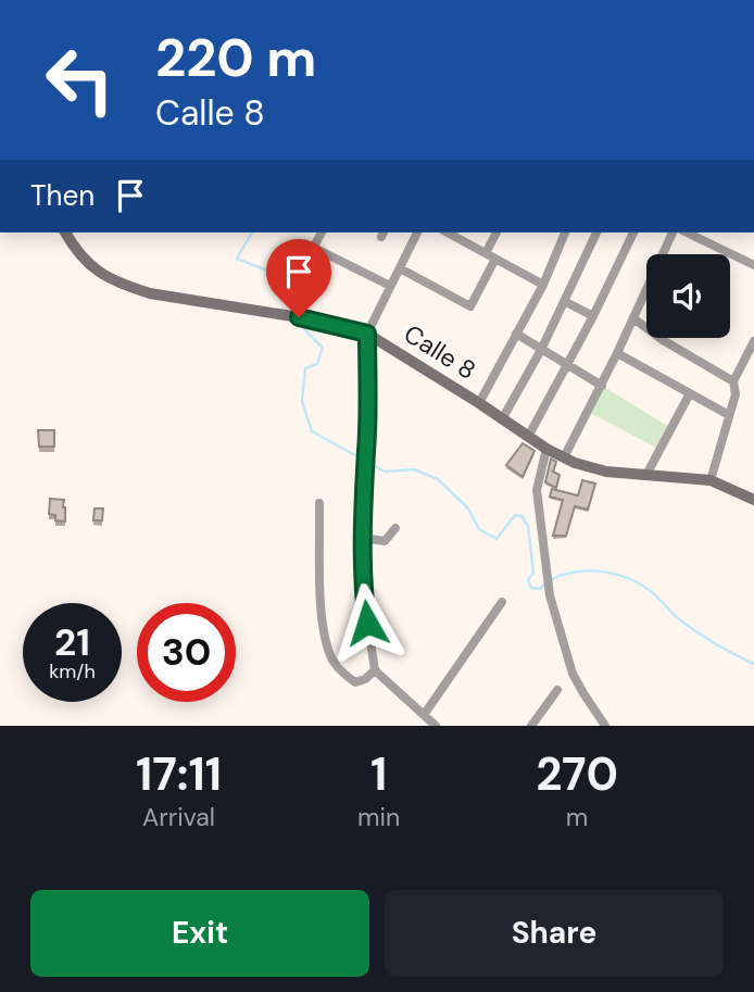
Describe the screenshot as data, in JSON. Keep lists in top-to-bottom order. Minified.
{"streets":{"street":["Calle 8"]},"page":{"turn":["220 m","Calle 8"],"then":"Then","speed":"21 km/h","limit":"30","eta":["17:11","Arrival","1","min","270","m"],"buttons":["Exit","Share"]}}
